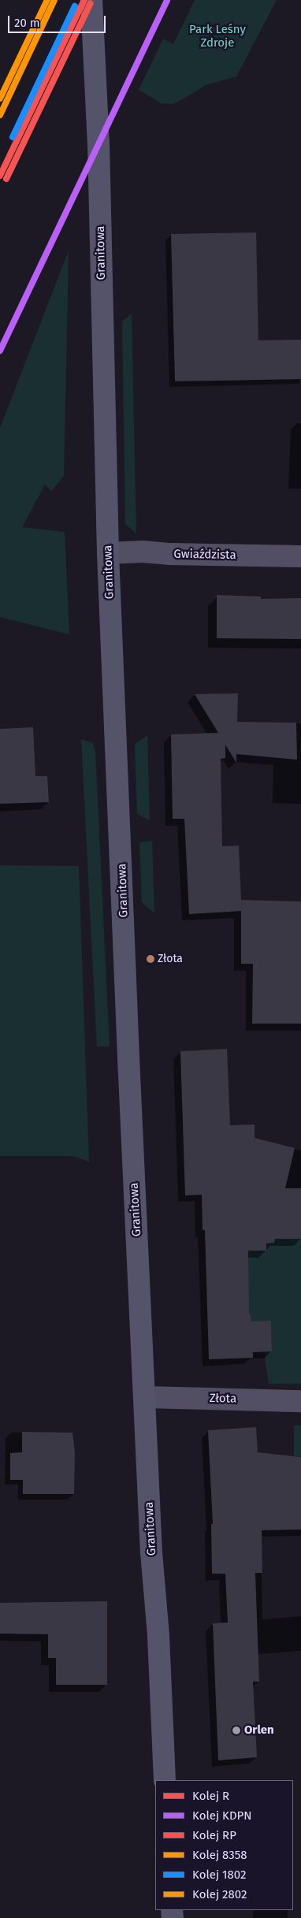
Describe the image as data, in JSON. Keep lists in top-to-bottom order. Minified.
{"streets":{"street":["Granitowa","Gwiaździsta","Złota"]},"crossings":[["Granitowa","Gwiaździsta"],["Granitowa","Złota"]],"parks":["Park Leśny Zdroje"],"places":["Złota","Orlen"],"lines":["rail line R","rail line KDPN","rail line 8358","rail line 2802","rail line RP","rail line 1802"],"legend":["Kolej R","Kolej KDPN","Kolej RP","Kolej 8358","Kolej 1802","Kolej 2802"],"scale_bar":"20 m"}
